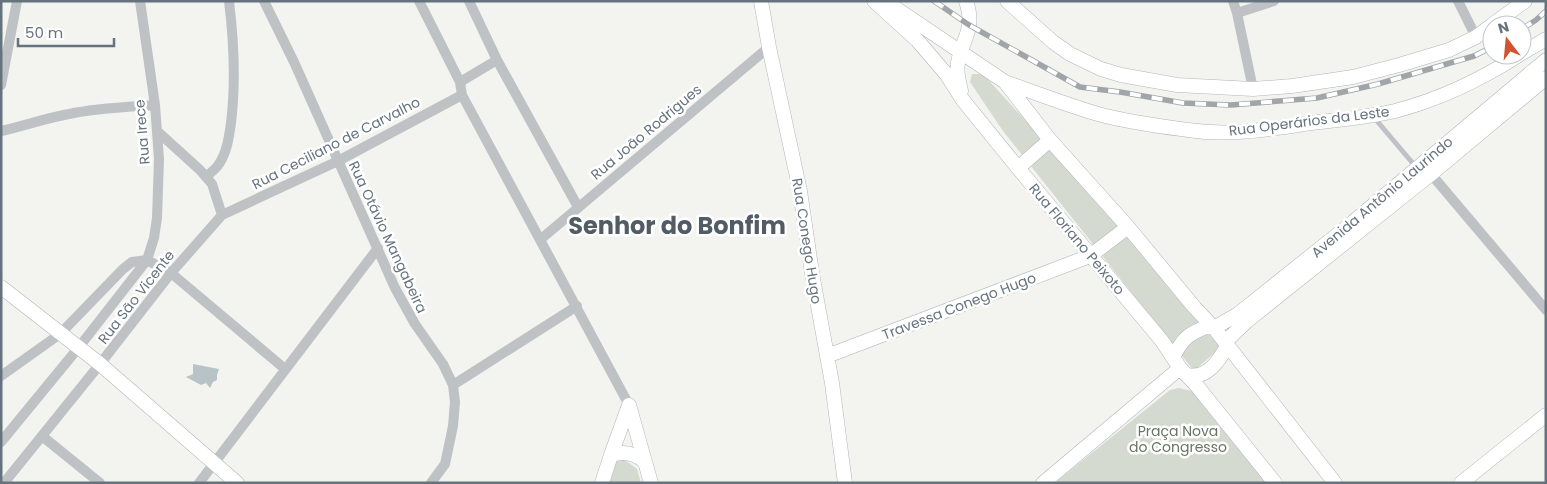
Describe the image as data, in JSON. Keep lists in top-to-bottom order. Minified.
{"streets":{"street":["Rua Operários da Leste","Rua Irece","Rua João Rodrigues","Rua Ceciliano de Carvalho","Avenida Antônio Laurindo","Rua Otávio Mangabeira","Rua Floriano Peixoto","Rua Conego Hugo","Rua São Vicente","Travessa Conego Hugo"]},"crossings":[["Rua Irece","Rua São Vicente"],["Rua João Rodrigues","Rua Conego Hugo"],["Rua Ceciliano de Carvalho","Rua Otávio Mangabeira"],["Rua Ceciliano de Carvalho","Rua São Vicente"],["Avenida Antônio Laurindo","Rua Floriano Peixoto"],["Rua Floriano Peixoto","Travessa Conego Hugo"],["Rua Conego Hugo","Travessa Conego Hugo"]],"districts":["Senhor do Bonfim"],"parks":["Praça Nova do Congresso"],"scale_bar":"50 m","north":"top"}
